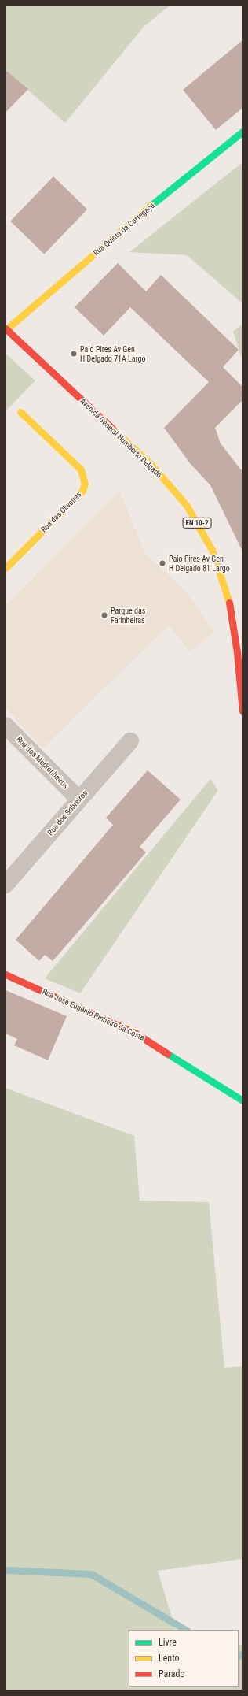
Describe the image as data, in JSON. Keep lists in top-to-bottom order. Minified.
{"streets":{"street":["Rua Quinta da Cortegaça","Avenida General Humberto Delgado","Rua das Oliveiras","EN 10-2","Rua dos Medronheiros","Rua dos Sobreiros","Rua José Eugénio Pinheiro da Costa"]},"crossings":[["Rua Quinta da Cortegaça","Avenida General Humberto Delgado"],["Rua dos Medronheiros","Rua dos Sobreiros"]],"places":["Paio Pires Av Gen H Delgado 71A Largo","Paio Pires Av Gen H Delgado 81 Largo","Parque das Farinheiras"],"legend":["Livre","Lento","Parado"]}
